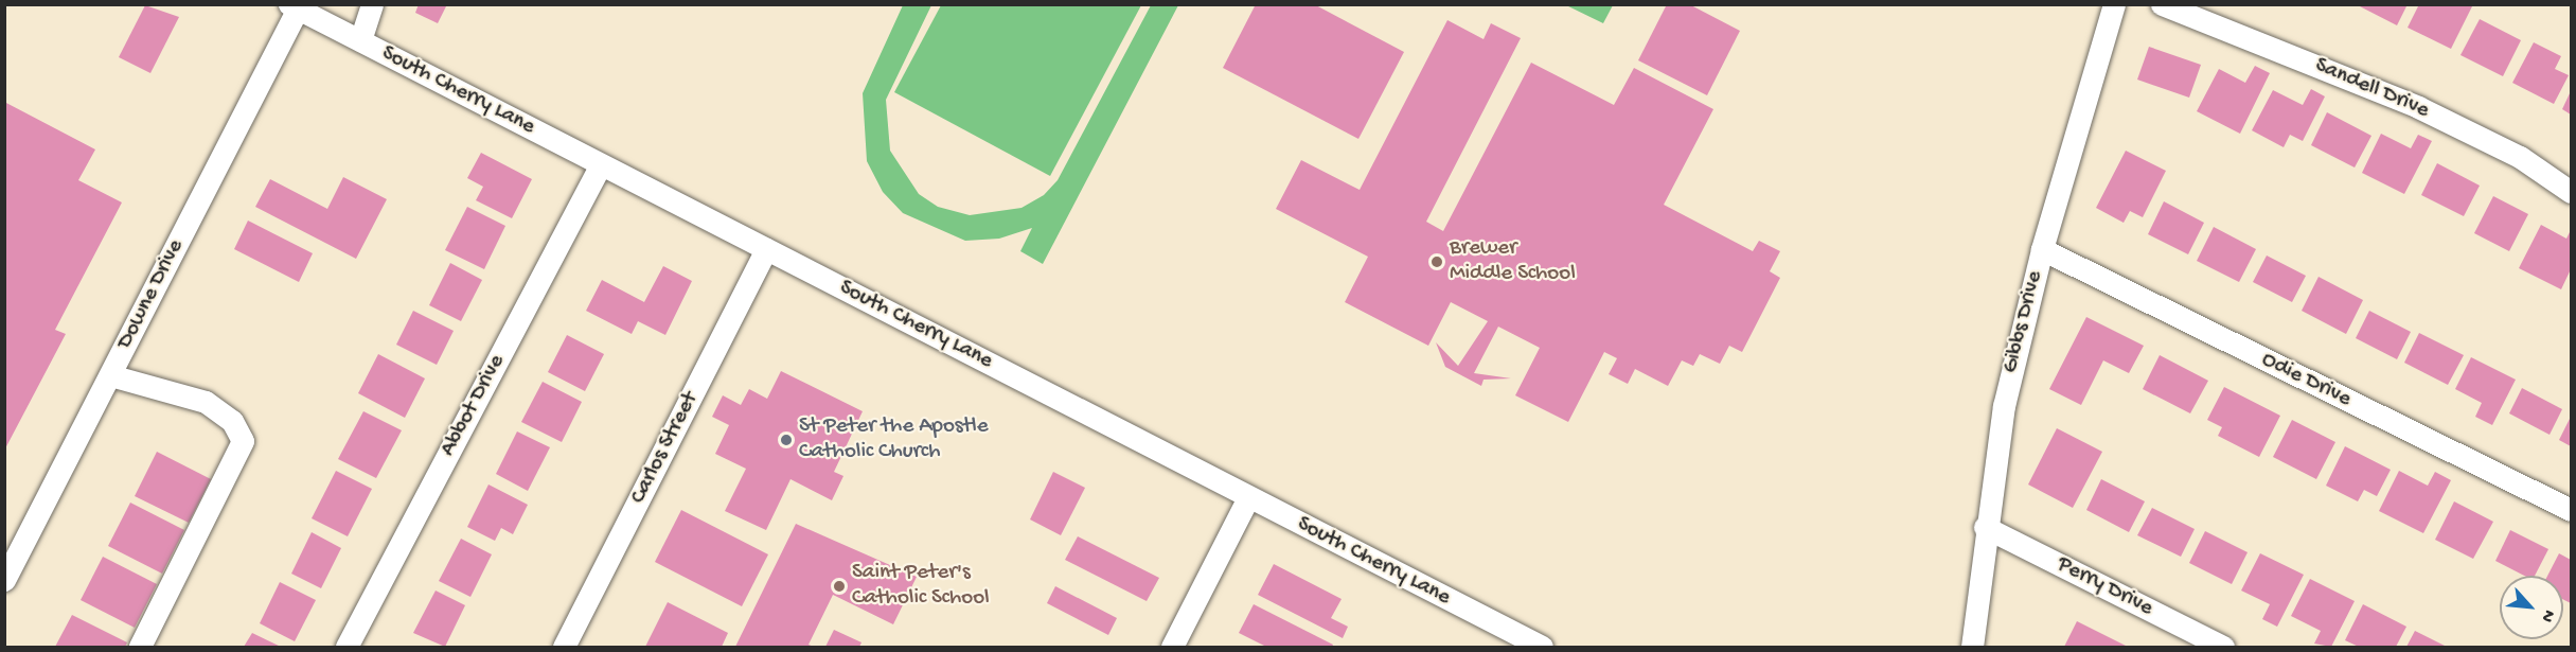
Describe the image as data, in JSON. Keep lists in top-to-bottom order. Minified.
{"streets":{"street":["Sandell Drive","South Cherry Lane","Downe Drive","Gibbs Drive","Odie Drive","Abbot Drive","Carlos Street","Perry Drive"]},"crossings":[["South Cherry Lane","Downe Drive"],["South Cherry Lane","Abbot Drive"],["South Cherry Lane","Carlos Street"],["Gibbs Drive","Odie Drive"],["Gibbs Drive","Perry Drive"]],"places":["Brewer Middle School","St Peter the Apostle Catholic Church","Saint Peter's Catholic School"],"north":"bottom right"}
